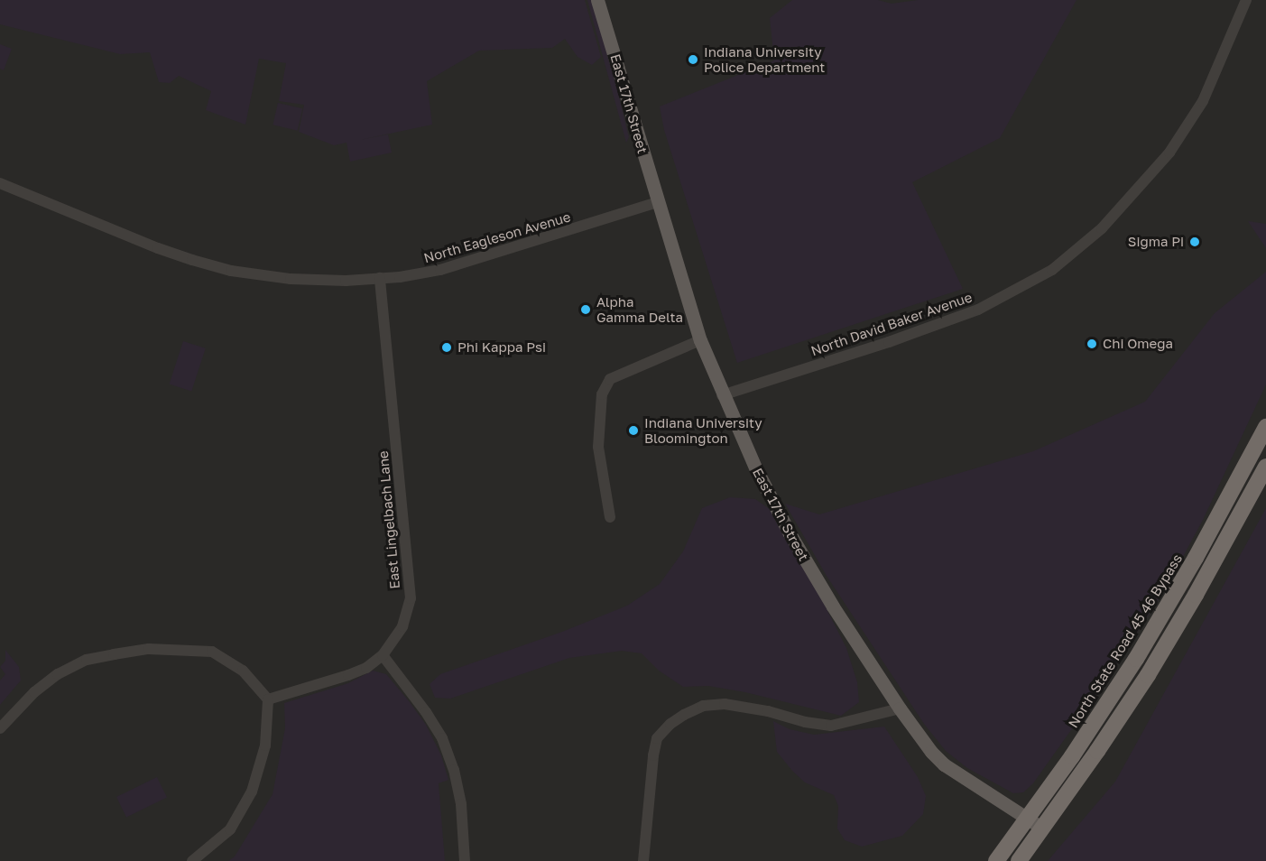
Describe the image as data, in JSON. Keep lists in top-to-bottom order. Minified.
{"streets":{"highway":["North State Road 45 46 Bypass"],"main road":["East 17th Street"],"street":["North Eagleson Avenue","North David Baker Avenue","East Lingelbach Lane"]},"crossings":[["East 17th Street","North Eagleson Avenue"],["East 17th Street","North David Baker Avenue"],["East 17th Street","North State Road 45 46 Bypass"],["North Eagleson Avenue","East Lingelbach Lane"]],"places":["Indiana University Police Department","Sigma Pi","Alpha Gamma Delta","Chi Omega","Phi Kappa Psi","Indiana University Bloomington"]}
